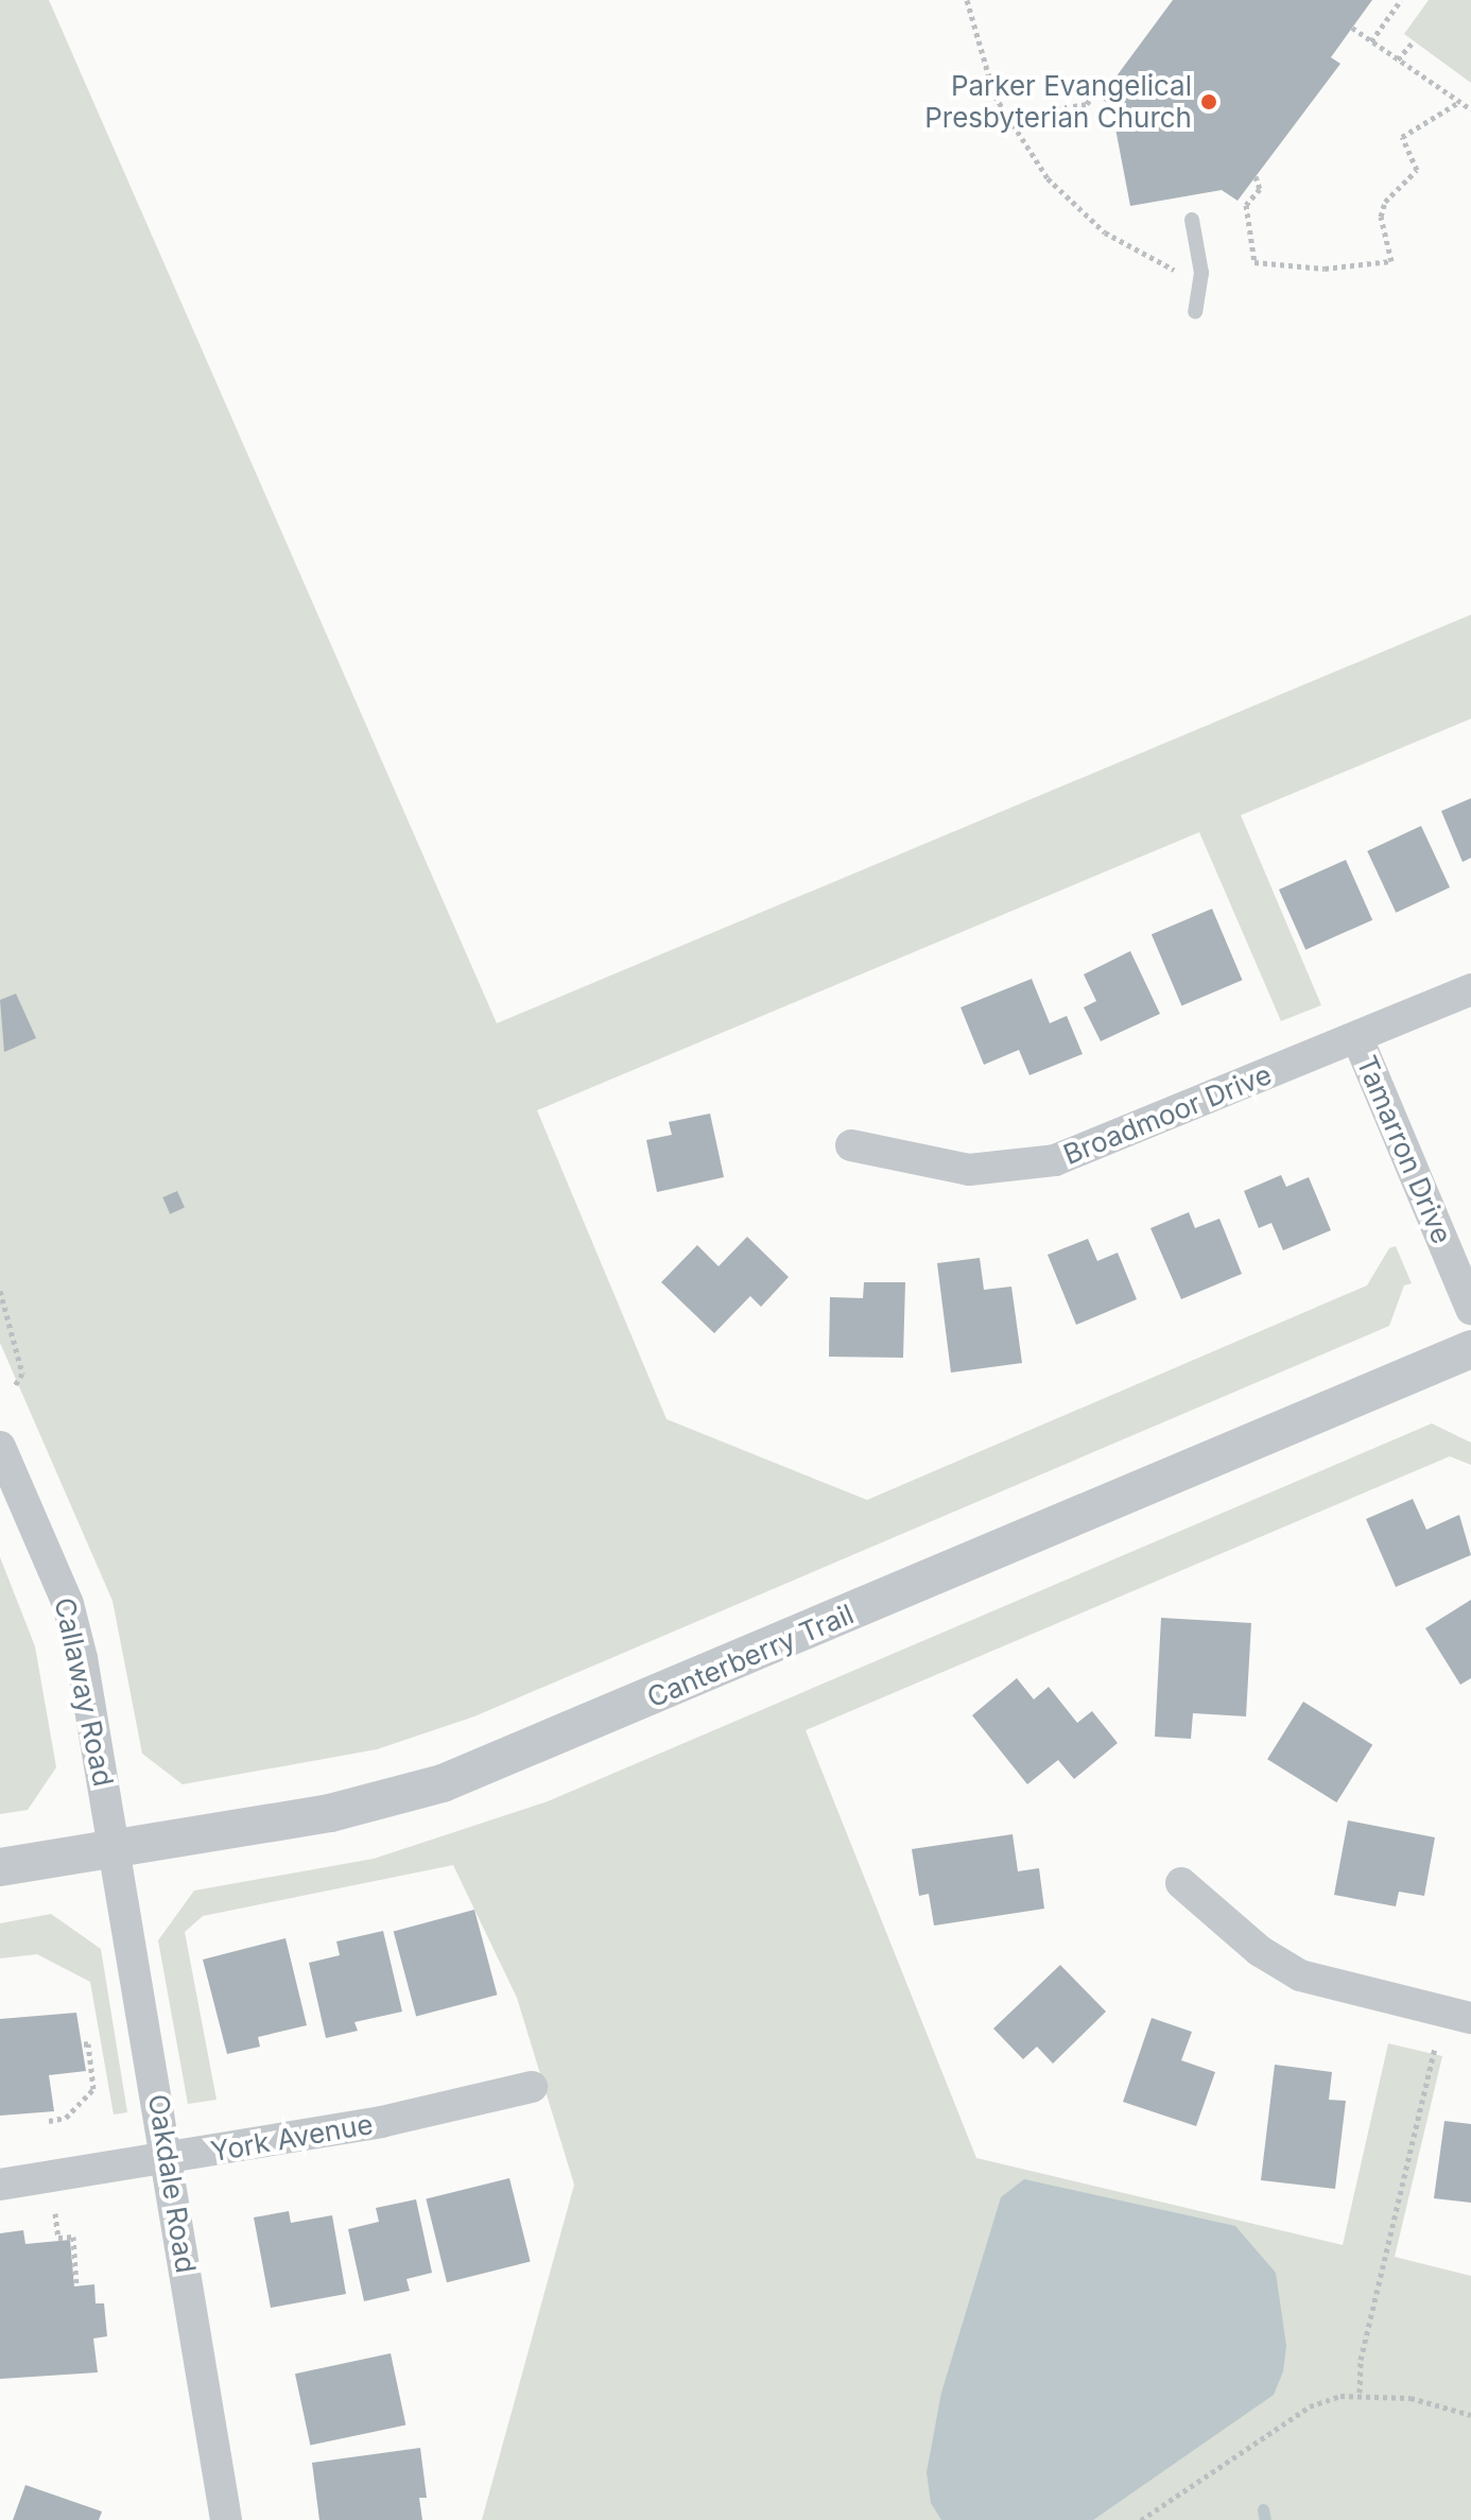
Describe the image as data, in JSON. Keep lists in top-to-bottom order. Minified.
{"streets":{"street":["Broadmoor Drive","Tamarron Drive","Canterberry Trail","Callaway Road","York Avenue","Oakdale Road"]},"crossings":[["Broadmoor Drive","Tamarron Drive"],["Canterberry Trail","Callaway Road"],["Canterberry Trail","Oakdale Road"],["Callaway Road","Oakdale Road"],["York Avenue","Oakdale Road"]],"places":["Parker Evangelical Presbyterian Church"]}
